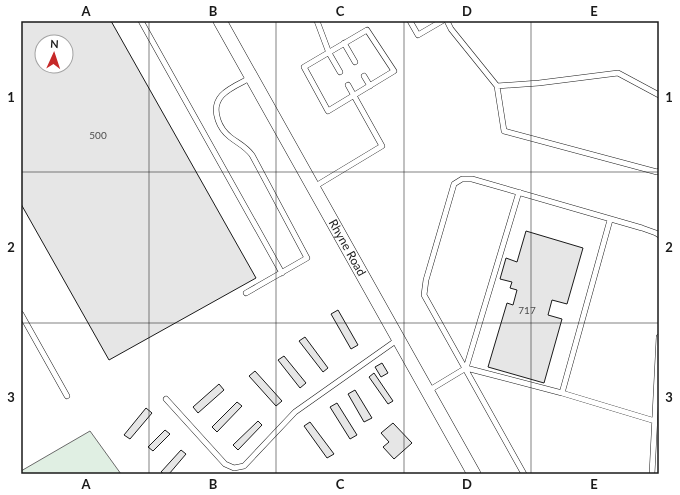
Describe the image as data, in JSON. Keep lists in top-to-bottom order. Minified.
{"streets":{"street":["Rhyne Road"]},"house_numbers":["500","717"],"north":"top","grid":{"columns":["A","B","C","D","E"],"rows":["1","2","3"]}}
